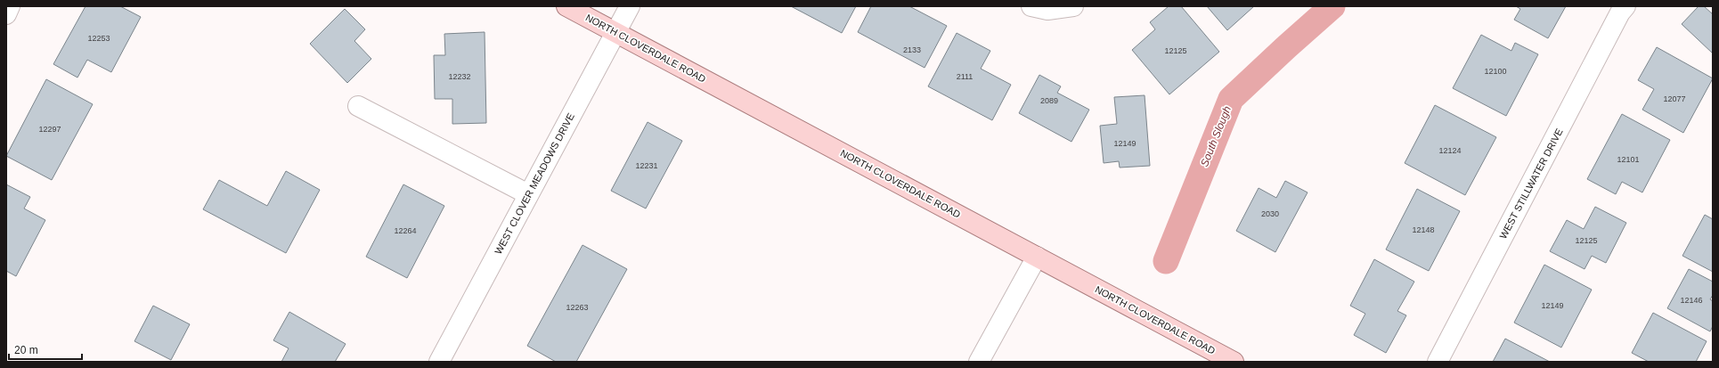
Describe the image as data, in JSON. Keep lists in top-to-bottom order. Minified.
{"streets":{"main road":["NORTH CLOVERDALE ROAD"],"street":["WEST CLOVER MEADOWS DRIVE","WEST STILLWATER DRIVE"]},"crossings":[["NORTH CLOVERDALE ROAD","WEST CLOVER MEADOWS DRIVE"]],"water":["South Slough"],"house_numbers":["12253","2133","12125","12100","12232","2111","12077","2089","12297","12149","12124","12101","12231","2030","12148","12264","12125","12146","12149","12263"],"scale_bar":"20 m"}
